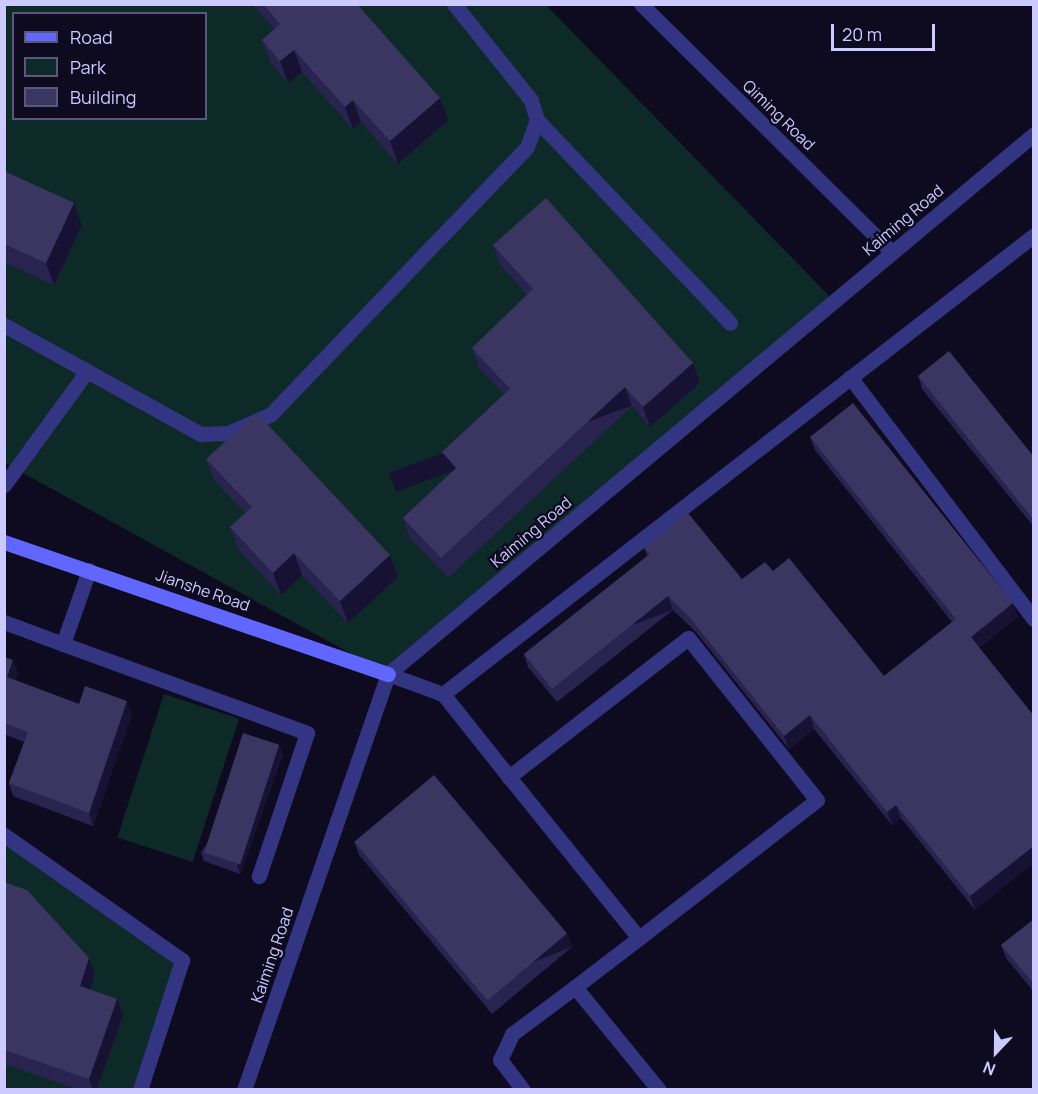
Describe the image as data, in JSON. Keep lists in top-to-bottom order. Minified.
{"streets":{"street":["Qiming Road","Kaiming Road","Jianshe Road"]},"crossings":[["Qiming Road","Kaiming Road"],["Kaiming Road","Jianshe Road"]],"legend":["Road","Park","Building"],"scale_bar":"20 m","north":"bottom"}
